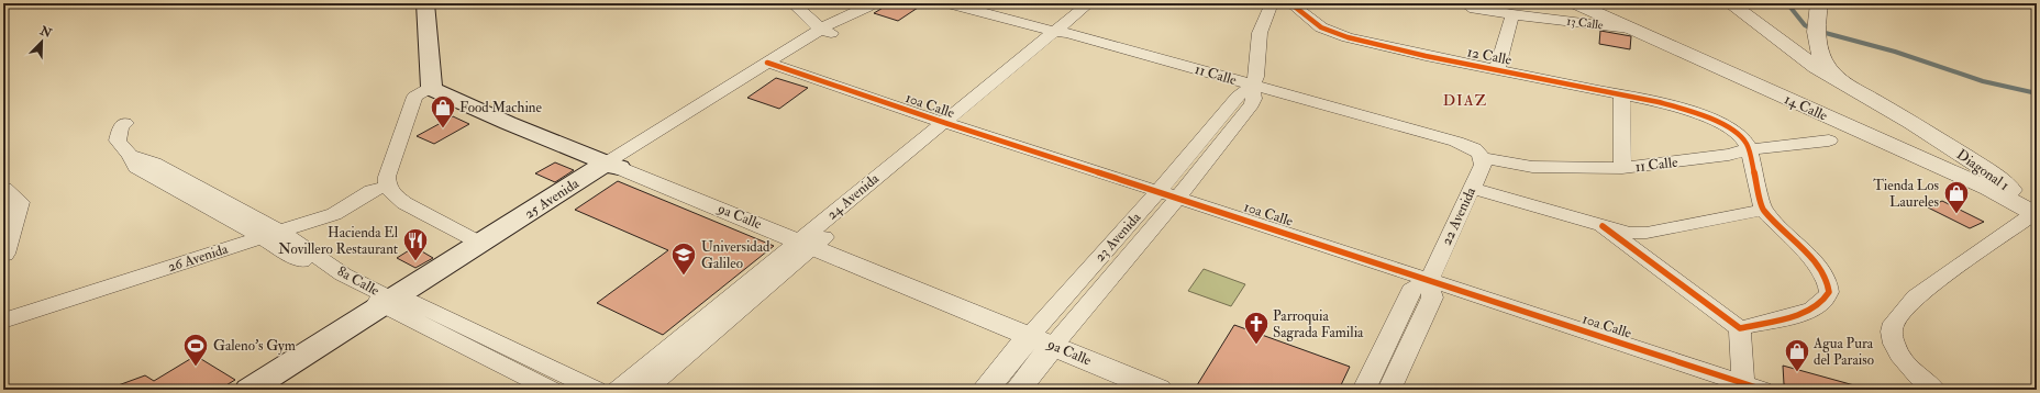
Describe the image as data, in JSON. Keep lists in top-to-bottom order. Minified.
{"streets":{"main road":["25 Avenida","9a Calle"],"street":["13 Calle","12 Calle","11 Calle","10a Calle","14 Calle","Diagonal 1","24 Avenida","22 Avenida","23 Avenida","26 Avenida","8a Calle"]},"crossings":[["13 Calle","14 Calle"],["12 Calle","11 Calle"],["11 Calle","24 Avenida"],["11 Calle","22 Avenida"],["11 Calle","23 Avenida"],["10a Calle","24 Avenida"],["10a Calle","25 Avenida"],["10a Calle","22 Avenida"],["10a Calle","23 Avenida"],["14 Calle","Diagonal 1"],["24 Avenida","9a Calle"],["25 Avenida","9a Calle"],["25 Avenida","8a Calle"],["9a Calle","23 Avenida"],["26 Avenida","8a Calle"]],"districts":["DIAZ"],"places":{"shop":["Food Machine","Tienda Los Laureles","Agua Pura del Paraiso"],"restaurant":["Hacienda El Novillero Restaurant"],"school or university":["Universidad Galileo"],"church":["Parroquia Sagrada Familia"],"sports":["Galeno's Gym"]},"north":"top right"}
